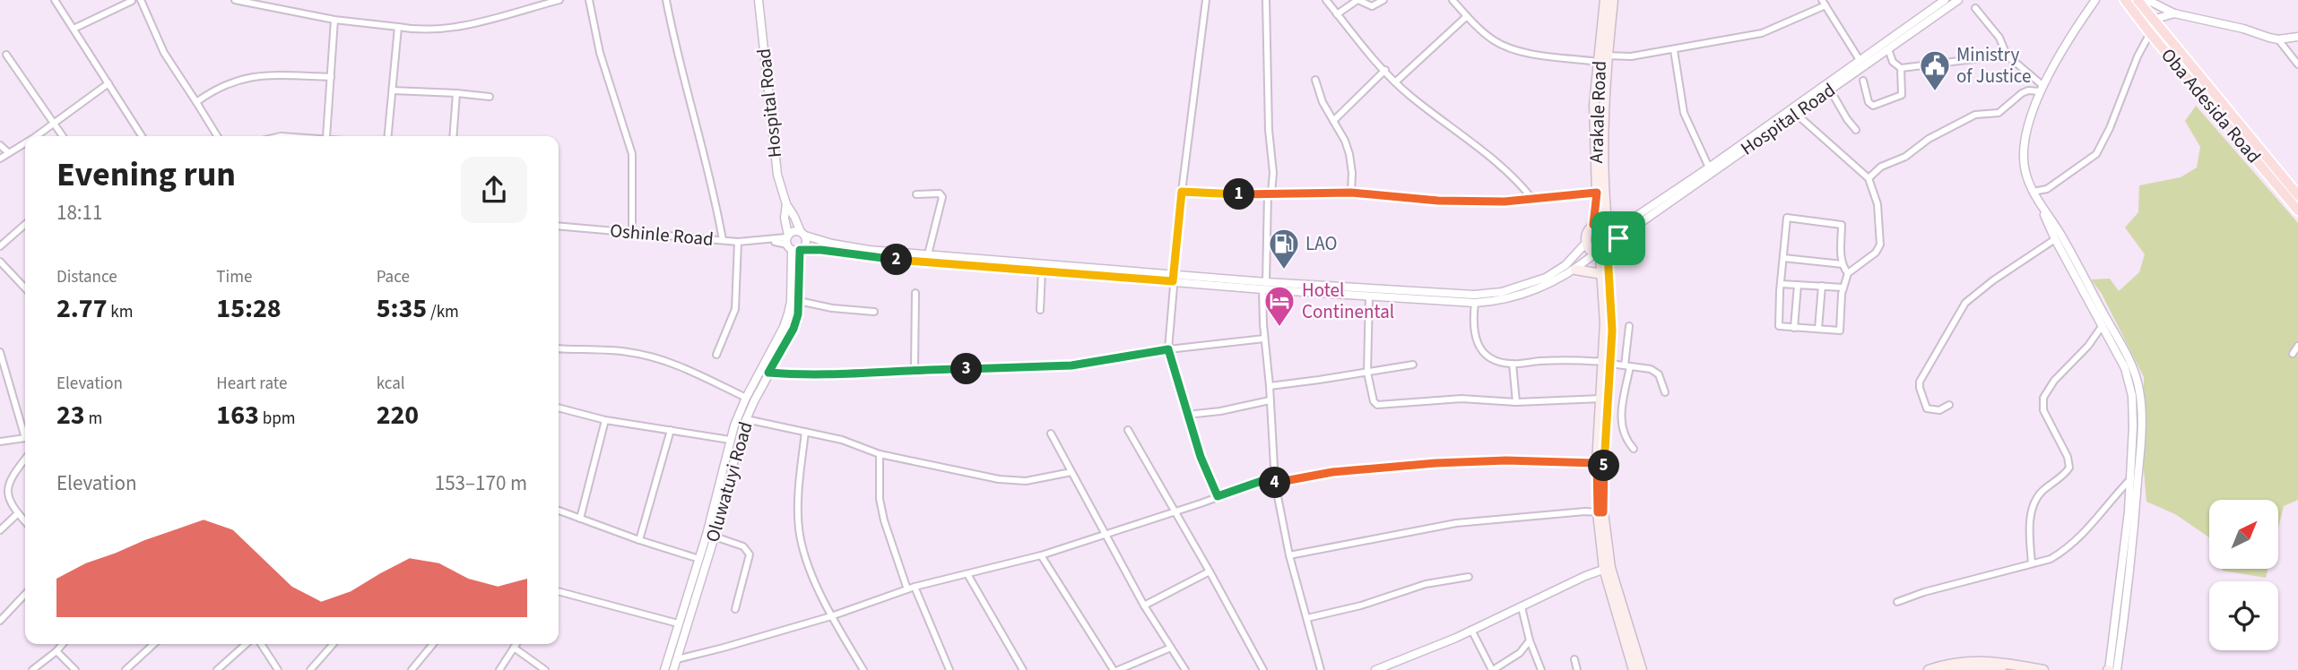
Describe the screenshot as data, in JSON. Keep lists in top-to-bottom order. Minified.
{"streets":{"main road":["Oba Adesida Road","Arakale Road"],"street":["Hospital Road","Oshinle Road","Oluwatuyi Road"]},"crossings":[["Hospital Road","Arakale Road"]],"places":{"public building":["Ministry of Justice"],"fuel station":["LAO"],"hotel":["Hotel Continental"]},"north":"top right","page":{"heading":["Evening run","18:11"],"pins":["1","2","3","5","4"],"stats":[["Distance","2.77 km"],["Time","15:28"],["Pace","5:35 /km"],["Elevation","23 m"],["Heart rate","163 bpm"],["kcal","220"]],"chart":["Elevation","153–170 m"]}}
